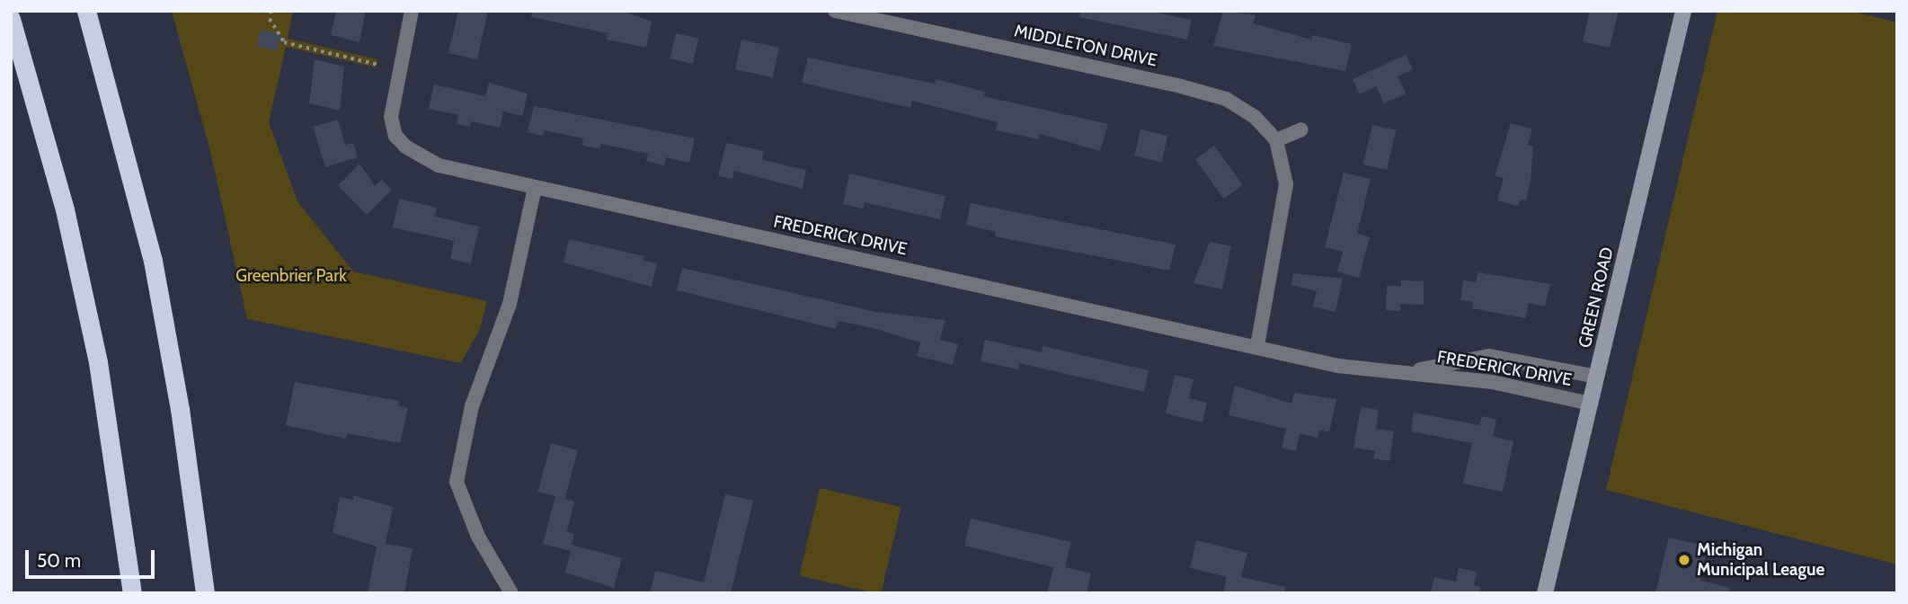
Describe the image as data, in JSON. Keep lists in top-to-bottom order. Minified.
{"streets":{"street":["MIDDLETON DRIVE","FREDERICK DRIVE","GREEN ROAD"]},"crossings":[["FREDERICK DRIVE","GREEN ROAD"]],"parks":["Greenbrier Park"],"places":["Michigan Municipal League"],"scale_bar":"50 m"}
